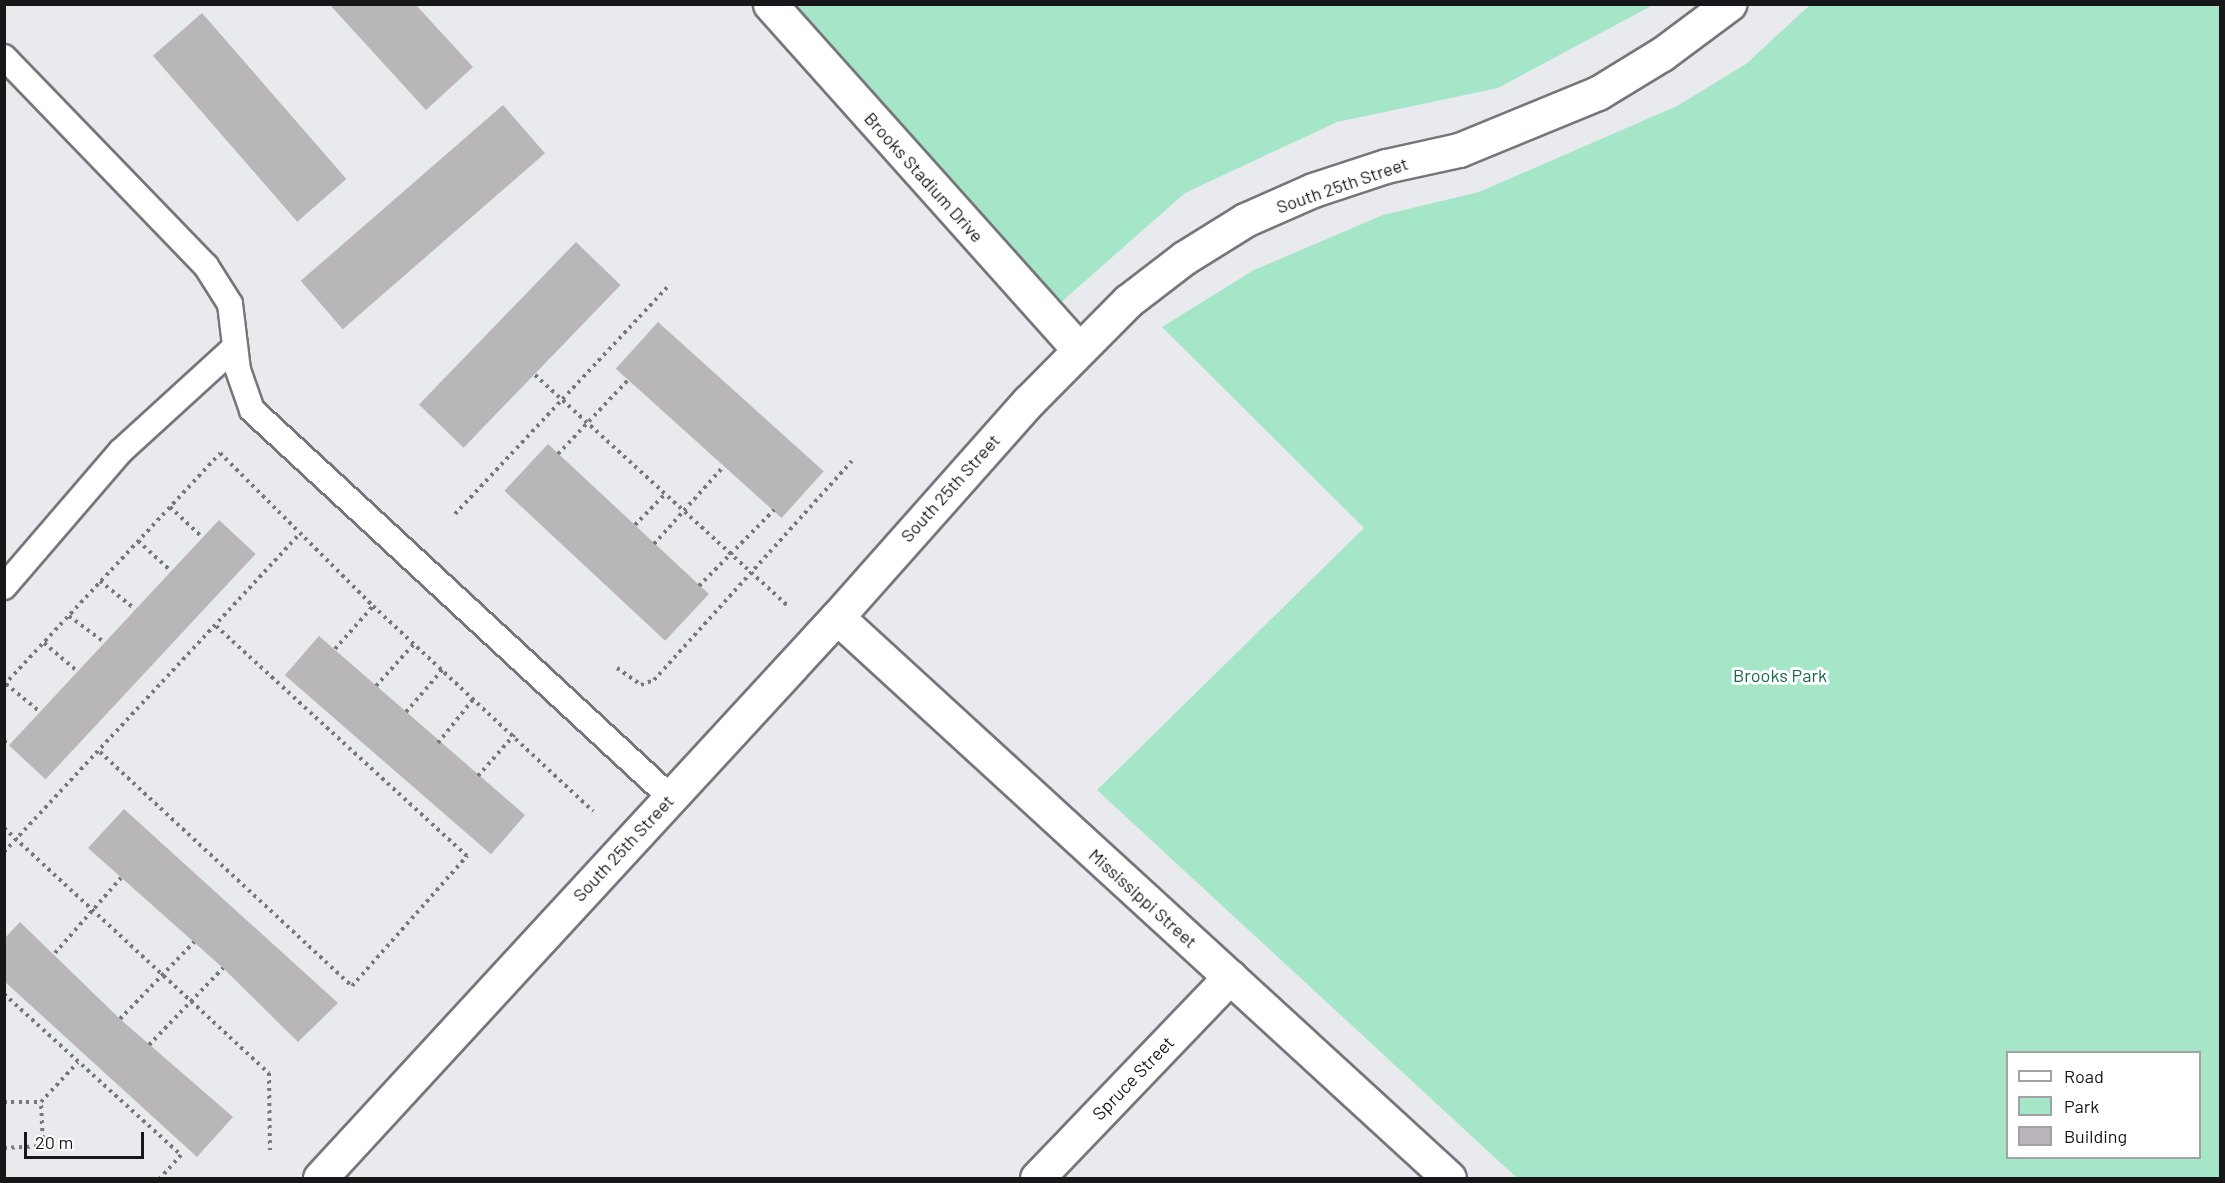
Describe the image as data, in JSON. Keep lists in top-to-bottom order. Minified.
{"streets":{"street":["Brooks Stadium Drive","South 25th Street","Mississippi Street","Spruce Street"]},"crossings":[["Brooks Stadium Drive","South 25th Street"],["South 25th Street","Mississippi Street"],["Mississippi Street","Spruce Street"]],"parks":["Brooks Park"],"legend":["Road","Park","Building"],"scale_bar":"20 m"}
